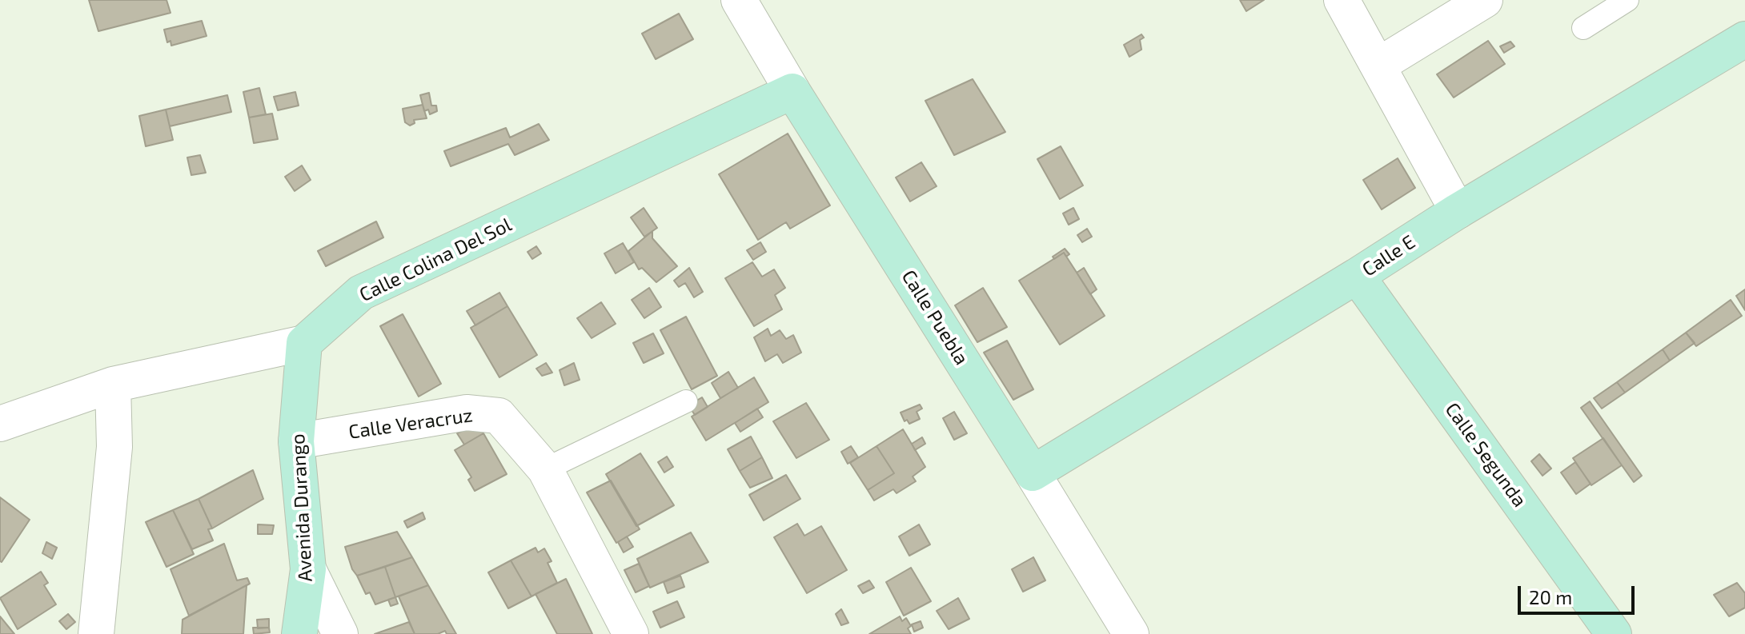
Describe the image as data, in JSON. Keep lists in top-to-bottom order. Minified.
{"streets":{"main road":["Calle E","Calle Colina Del Sol","Calle Puebla","Calle Segunda","Avenida Durango"],"street":["Calle Veracruz"]},"crossings":[["Calle E","Calle Puebla"],["Calle E","Calle Segunda"],["Calle Colina Del Sol","Calle Puebla"],["Calle Colina Del Sol","Avenida Durango"],["Calle Veracruz","Avenida Durango"]],"scale_bar":"20 m"}
